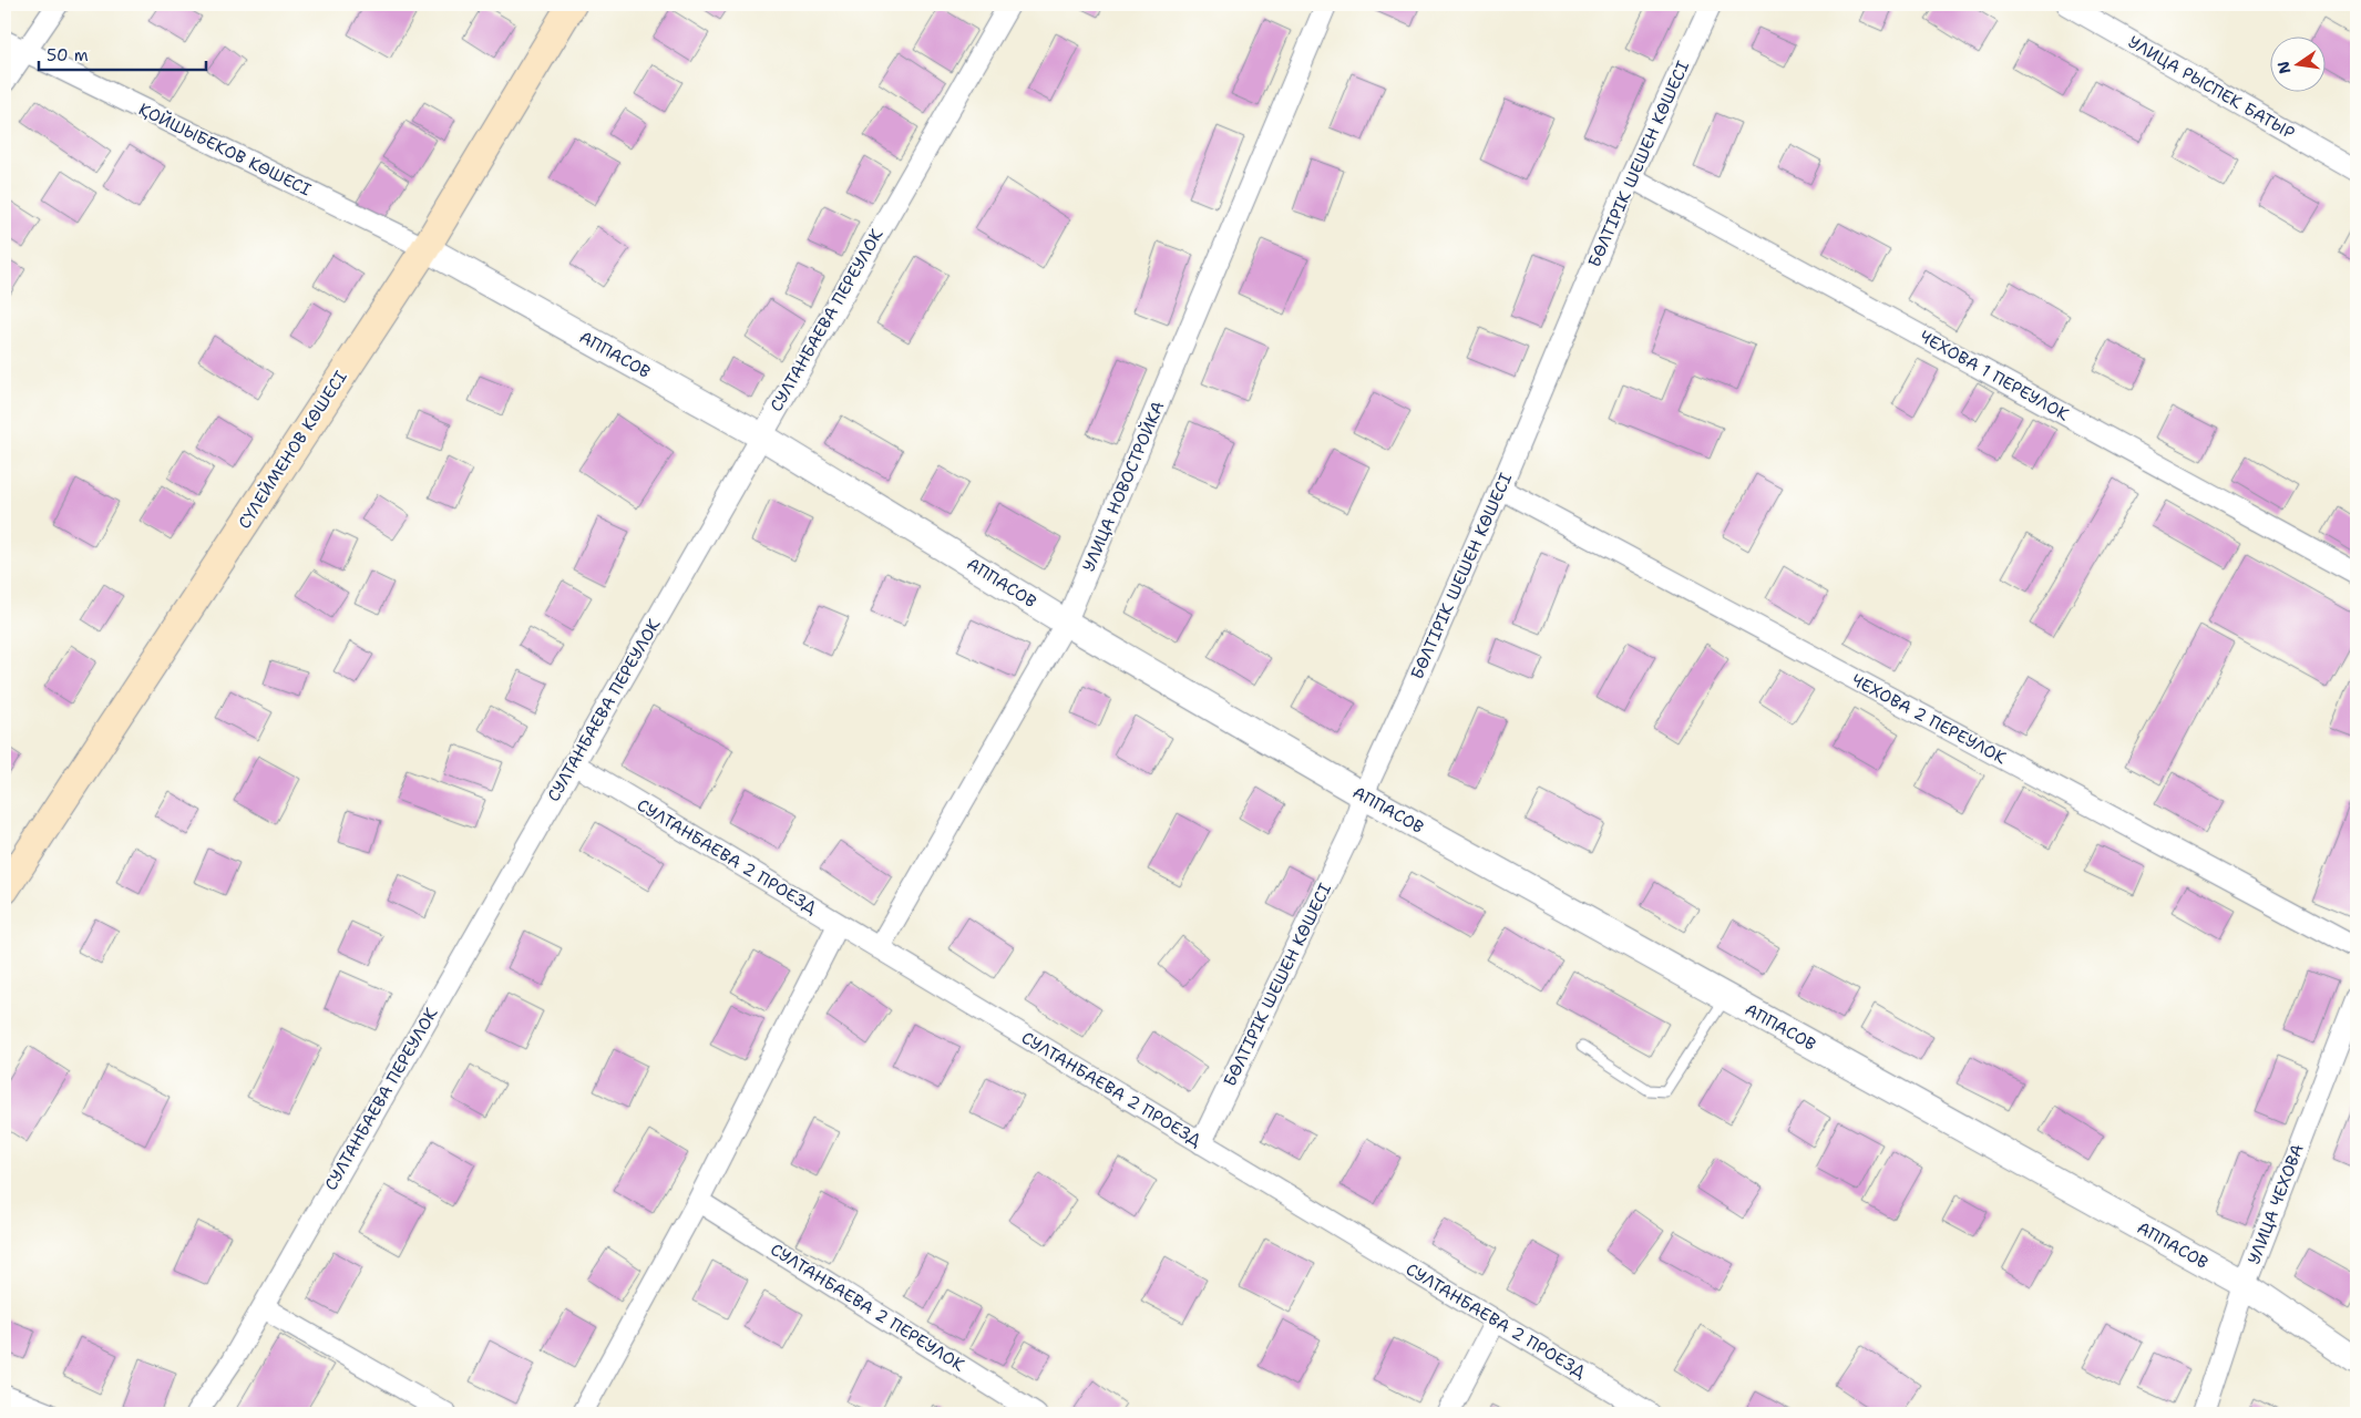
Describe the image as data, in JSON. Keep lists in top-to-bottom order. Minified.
{"streets":{"main road":["СҮЛЕЙМЕНОВ КӨШЕСІ"],"street":["УЛИЦА РЫСПЕК БАТЫР","ҚОЙШЫБЕКОВ КӨШЕСІ","БӨЛТІРІК ШЕШЕН КӨШЕСІ","СУЛТАНБАЕВА ПЕРЕУЛОК","АППАСОВ","ЧЕХОВА 1 ПЕРЕУЛОК","УЛИЦА НОВОСТРОЙКА","ЧЕХОВА 2 ПЕРЕУЛОК","СУЛТАНБАЕВА 2 ПРОЕЗД","УЛИЦА ЧЕХОВА","СУЛТАНБАЕВА 2 ПЕРЕУЛОК"]},"crossings":[["ҚОЙШЫБЕКОВ КӨШЕСІ","АППАСОВ"],["ҚОЙШЫБЕКОВ КӨШЕСІ","СҮЛЕЙМЕНОВ КӨШЕСІ"],["БӨЛТІРІК ШЕШЕН КӨШЕСІ","АППАСОВ"],["БӨЛТІРІК ШЕШЕН КӨШЕСІ","ЧЕХОВА 1 ПЕРЕУЛОК"],["БӨЛТІРІК ШЕШЕН КӨШЕСІ","ЧЕХОВА 2 ПЕРЕУЛОК"],["БӨЛТІРІК ШЕШЕН КӨШЕСІ","СУЛТАНБАЕВА 2 ПРОЕЗД"],["СУЛТАНБАЕВА ПЕРЕУЛОК","АППАСОВ"],["СУЛТАНБАЕВА ПЕРЕУЛОК","СУЛТАНБАЕВА 2 ПРОЕЗД"],["АППАСОВ","СҮЛЕЙМЕНОВ КӨШЕСІ"],["АППАСОВ","УЛИЦА НОВОСТРОЙКА"],["АППАСОВ","УЛИЦА ЧЕХОВА"],["УЛИЦА НОВОСТРОЙКА","СУЛТАНБАЕВА 2 ПРОЕЗД"]],"scale_bar":"50 m","north":"left"}
